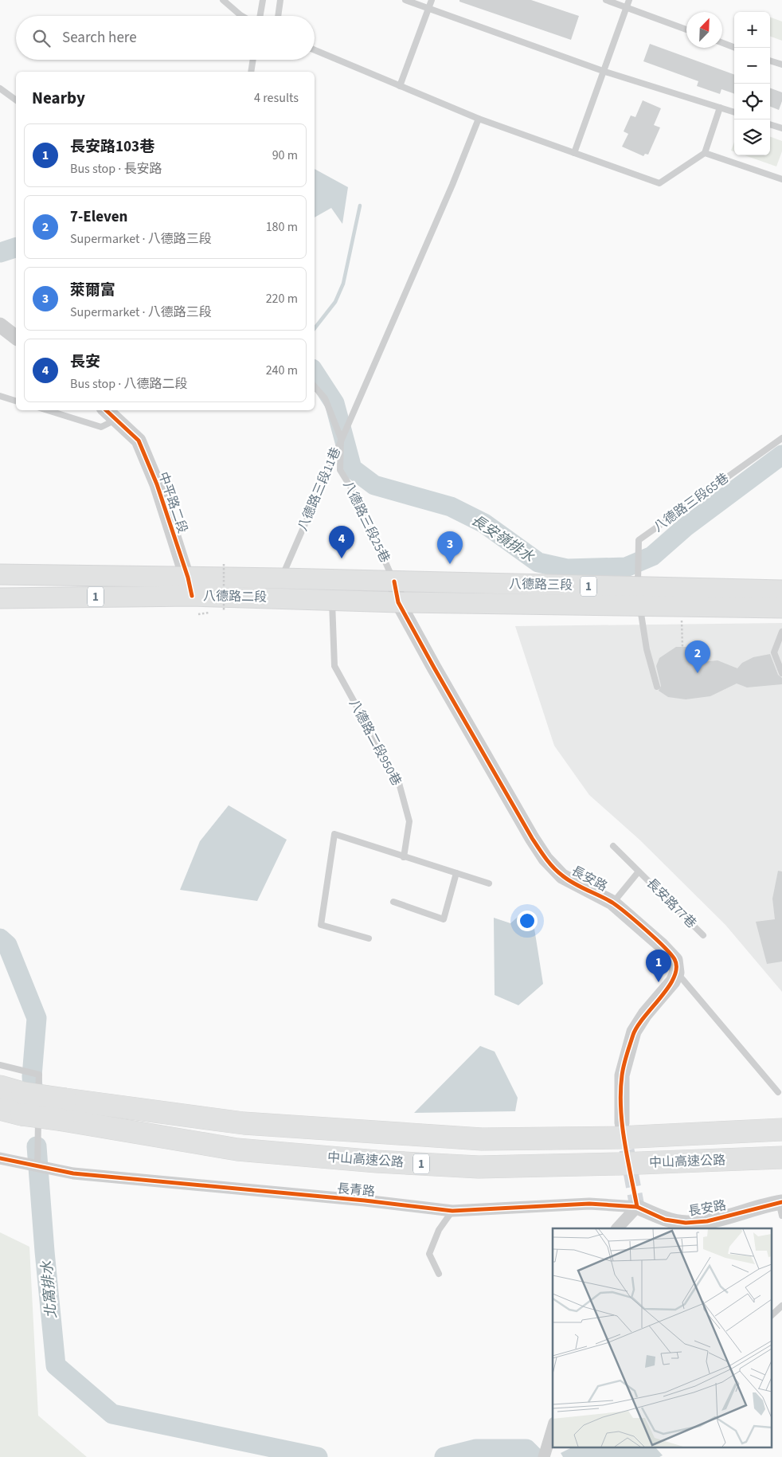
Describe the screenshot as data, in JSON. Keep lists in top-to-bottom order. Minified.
{"streets":{"highway":["1","中山高速公路"],"main road":["八德路三段","八德路二段"],"street":["中平路二段","長安路","長青路"],"lane":["八德路三段11巷","八德路三段65巷","八德路三段25巷","八德路二段950巷","長安路77巷"]},"crossings":[["八德路三段11巷","八德路三段25巷"],["八德路三段11巷","八德路二段"],["中平路二段","八德路二段"],["八德路三段65巷","八德路三段"],["八德路三段25巷","八德路三段"],["八德路三段25巷","八德路二段"],["八德路三段25巷","長安路"],["八德路三段","八德路二段"],["八德路三段","長安路"],["八德路二段","八德路二段950巷"],["八德路二段","長安路"],["長安路","長安路77巷"],["長安路","長青路"]],"water":["長安嶺排水","北窩排水"],"north":"top right","page":{"map_buttons":["+","−"],"search":"Search here","heading":["Nearby","4 results"],"list":[{"mark":"1","name":"長安路103巷","note":"Bus stop · 長安路","value":"90 m"},{"mark":"2","name":"7-Eleven","note":"Supermarket · 八德路三段","value":"180 m"},{"mark":"3","name":"萊爾富","note":"Supermarket · 八德路三段","value":"220 m"},{"mark":"4","name":"長安","note":"Bus stop · 八德路二段","value":"240 m"}],"pins":["4","3","2","1"]}}
